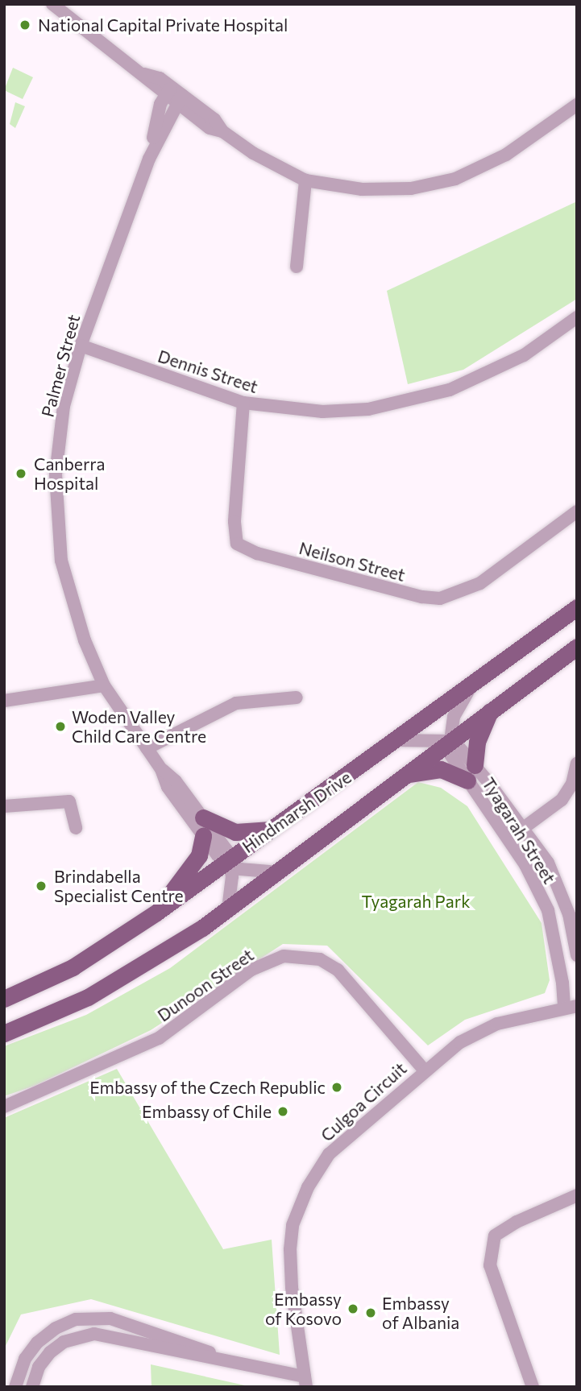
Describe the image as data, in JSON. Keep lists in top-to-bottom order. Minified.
{"streets":{"main road":["Hindmarsh Drive"],"street":["Palmer Street","Dennis Street","Neilson Street","Tyagarah Street","Dunoon Street","Culgoa Circuit"]},"crossings":[["Palmer Street","Dennis Street"],["Palmer Street","Hindmarsh Drive"],["Dennis Street","Neilson Street"],["Hindmarsh Drive","Tyagarah Street"],["Tyagarah Street","Culgoa Circuit"],["Dunoon Street","Culgoa Circuit"]],"parks":["Tyagarah Park"],"places":["National Capital Private Hospital","Canberra Hospital","Woden Valley Child Care Centre","Brindabella Specialist Centre","Embassy of the Czech Republic","Embassy of Chile","Embassy of Kosovo","Embassy of Albania"]}
